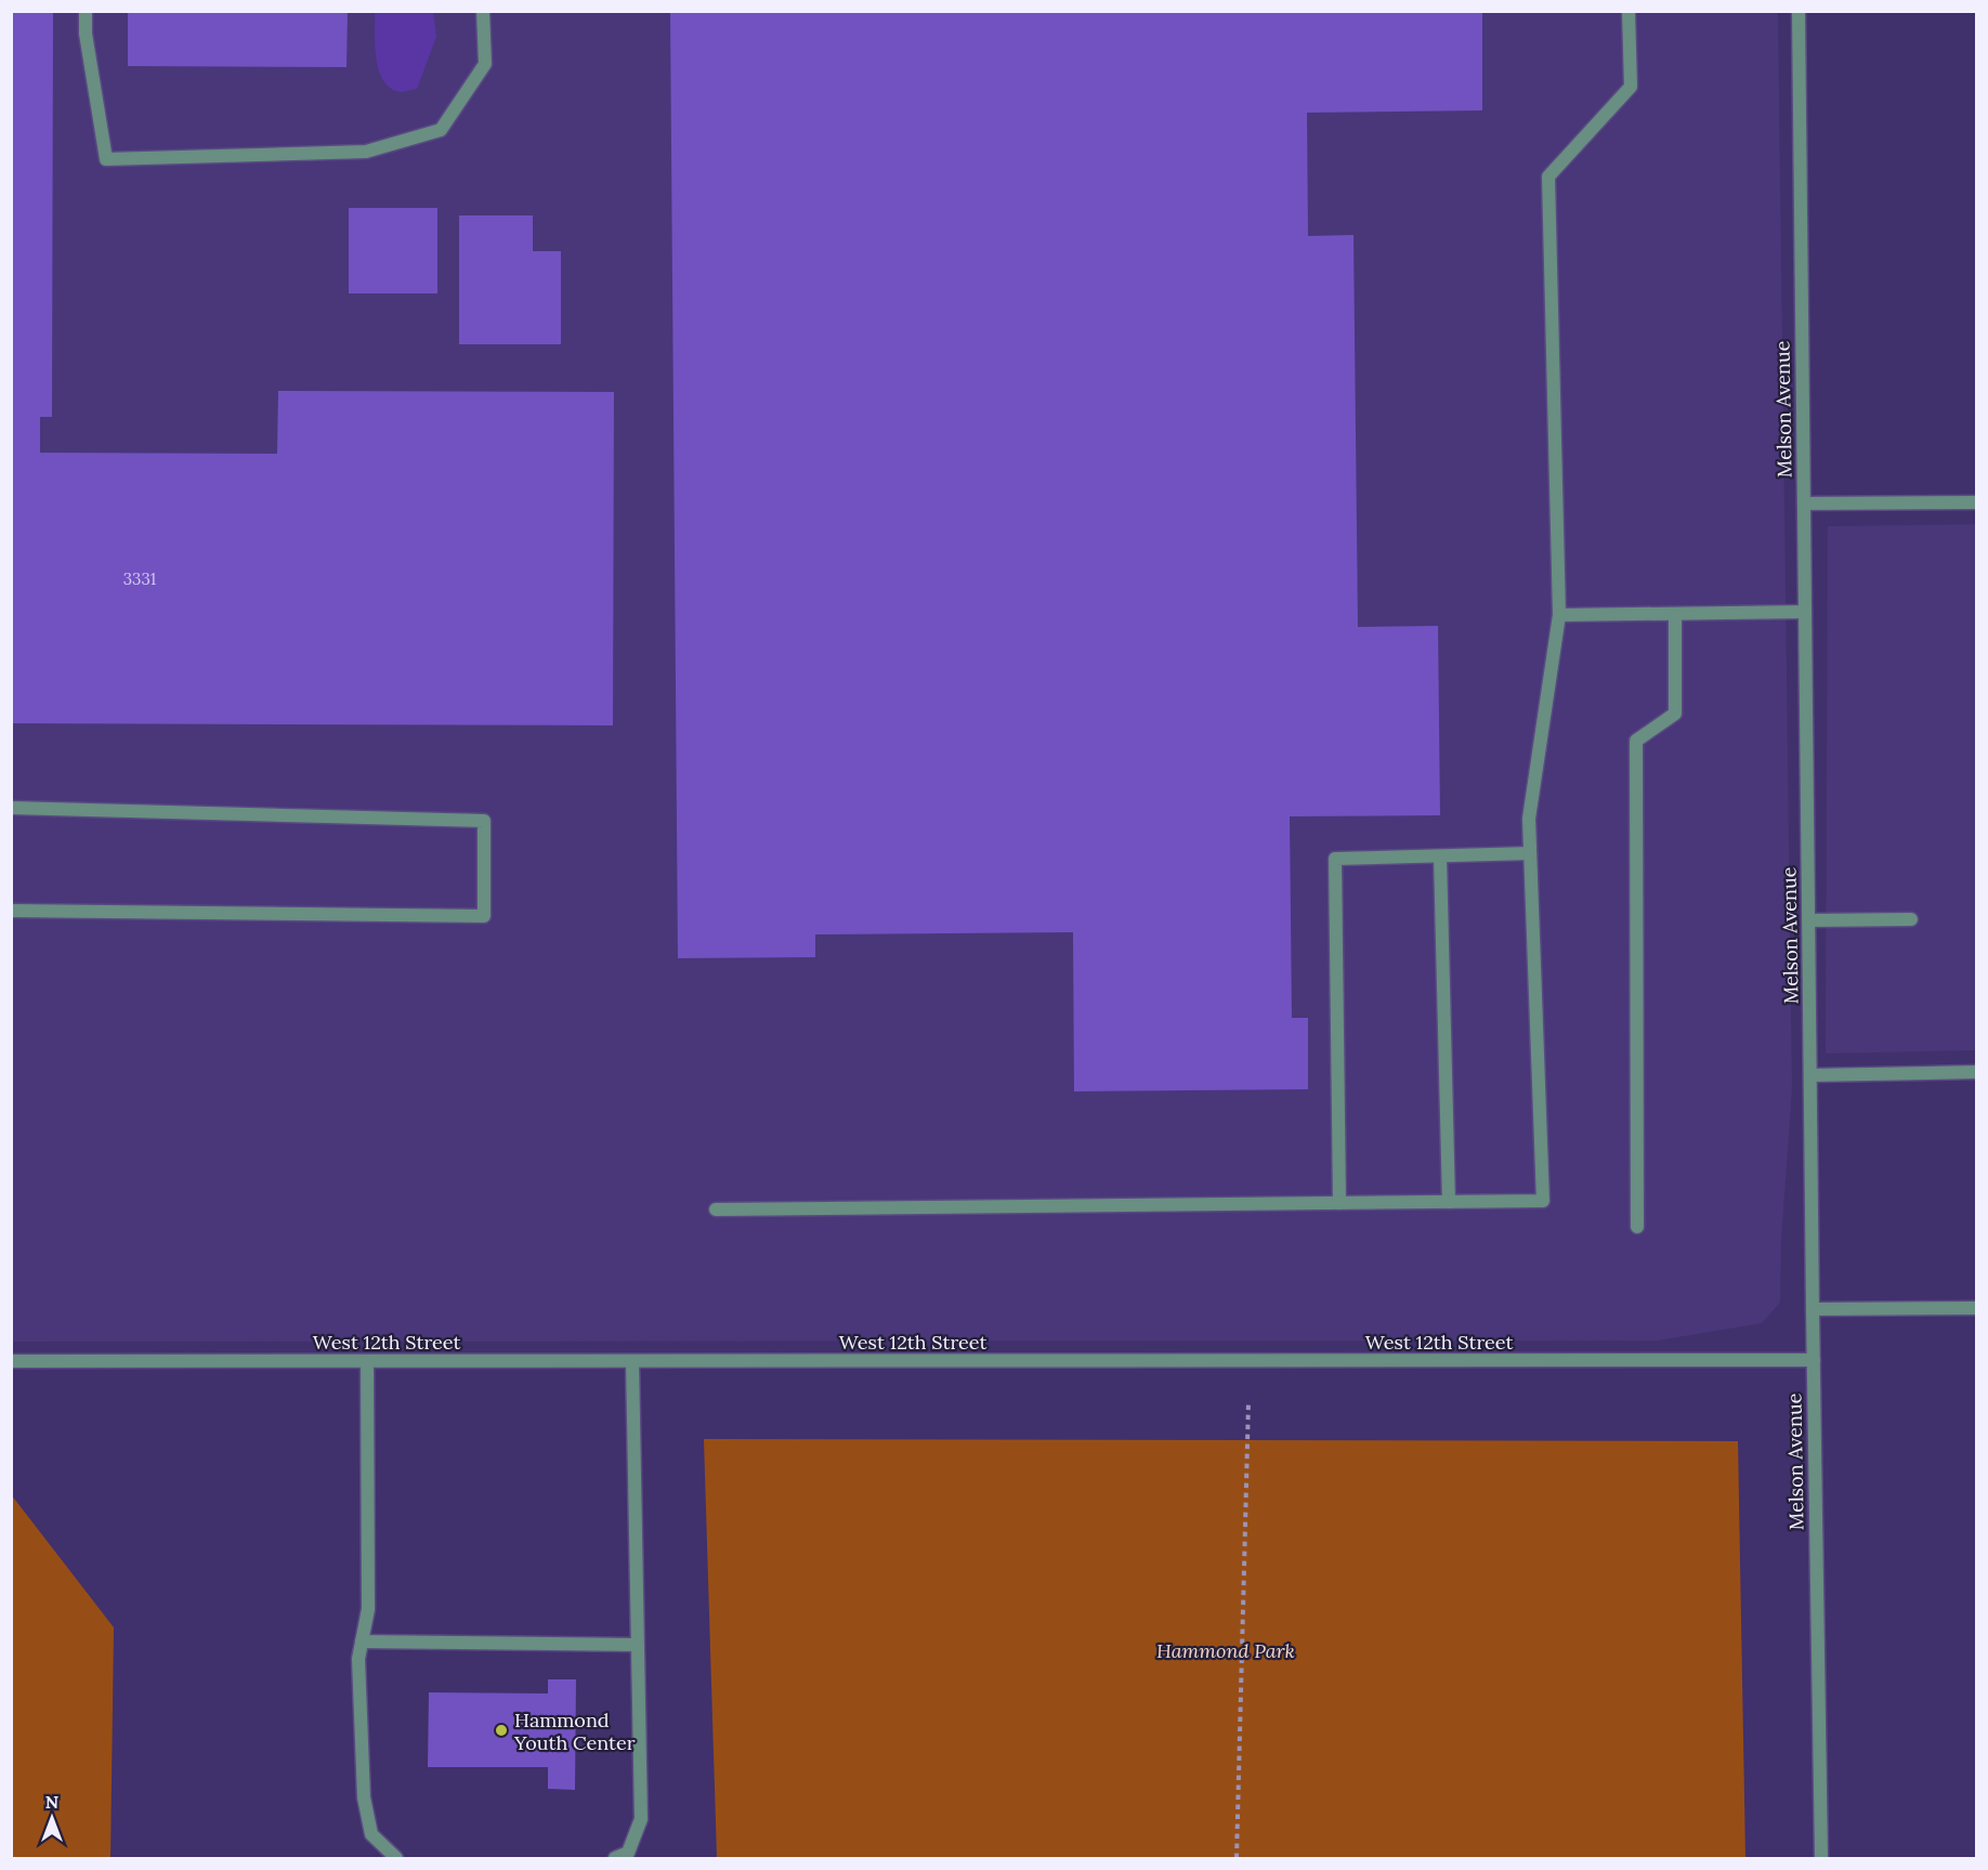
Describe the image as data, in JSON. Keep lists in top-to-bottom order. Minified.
{"streets":{"street":["Melson Avenue","West 12th Street"]},"crossings":[["Melson Avenue","West 12th Street"]],"parks":["Hammond Park"],"places":["Hammond Youth Center"],"house_numbers":["3331"],"north":"top"}
